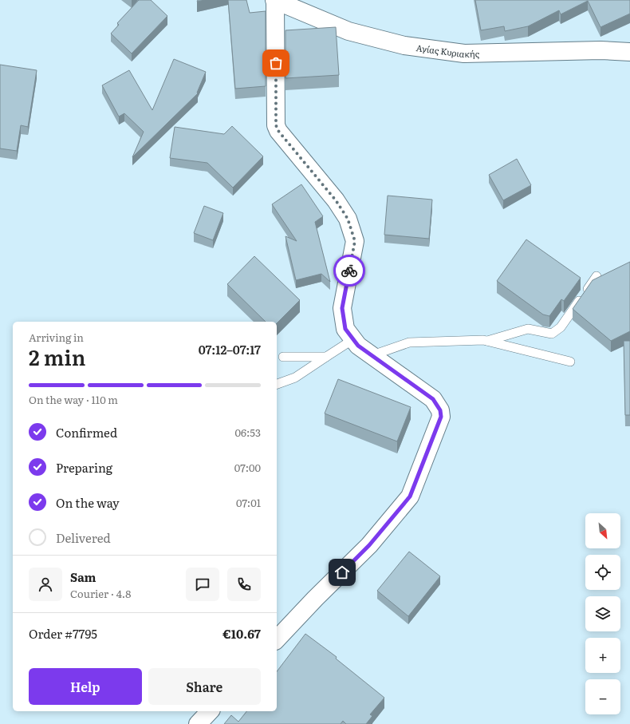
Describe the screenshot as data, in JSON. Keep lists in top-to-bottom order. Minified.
{"streets":{"street":["Αγίας Κυριακής"]},"north":"bottom right","page":{"heading":["2 min","Arriving in","07:12–07:17"],"panel":["Sam","Courier · 4.8","Order #7795","€10.67"],"bar":"On the way · 110 m","list":[["Confirmed","06:53"],["Preparing","07:00"],["On the way","07:01"],"Delivered"],"map_buttons":["+","−"],"buttons":["Help","Share"]}}
